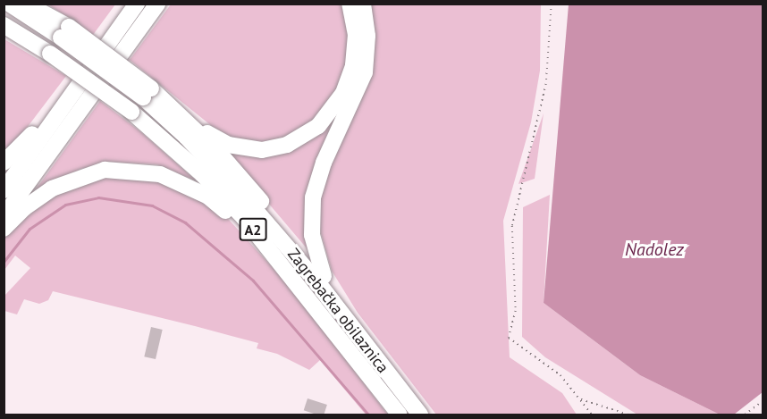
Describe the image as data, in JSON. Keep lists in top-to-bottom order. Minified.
{"streets":{"highway":["A2","Zagrebačka obilaznica"]},"water":["Nadolez"]}
